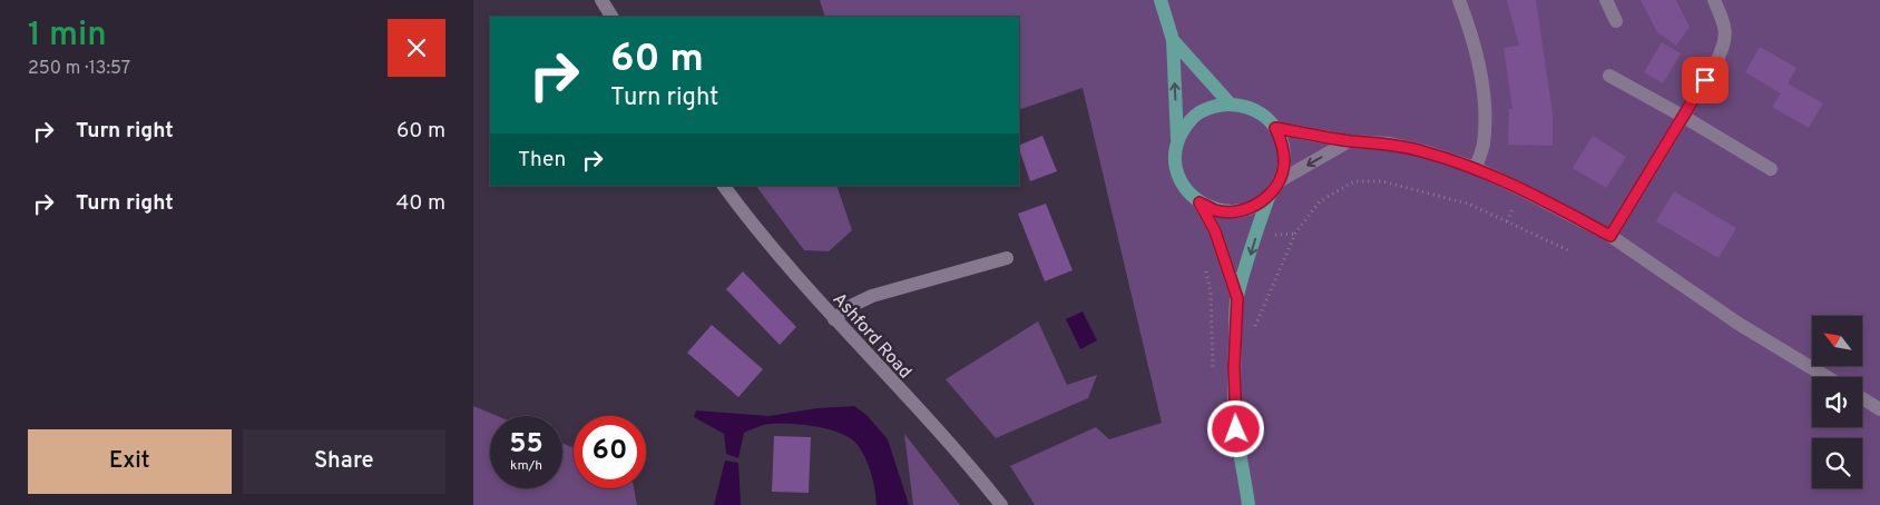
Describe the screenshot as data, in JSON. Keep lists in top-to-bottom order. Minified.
{"streets":{"street":["Ashford Road"]},"north":"top left","page":{"heading":["1 min","250 m · 13:57"],"turn":["60 m","Turn right"],"list":[{"name":"Turn right","value":"60 m"},{"name":"Turn right","value":"40 m"}],"then":"Then","speed":"55 km/h","limit":"60","buttons":["Exit","Share"]}}
